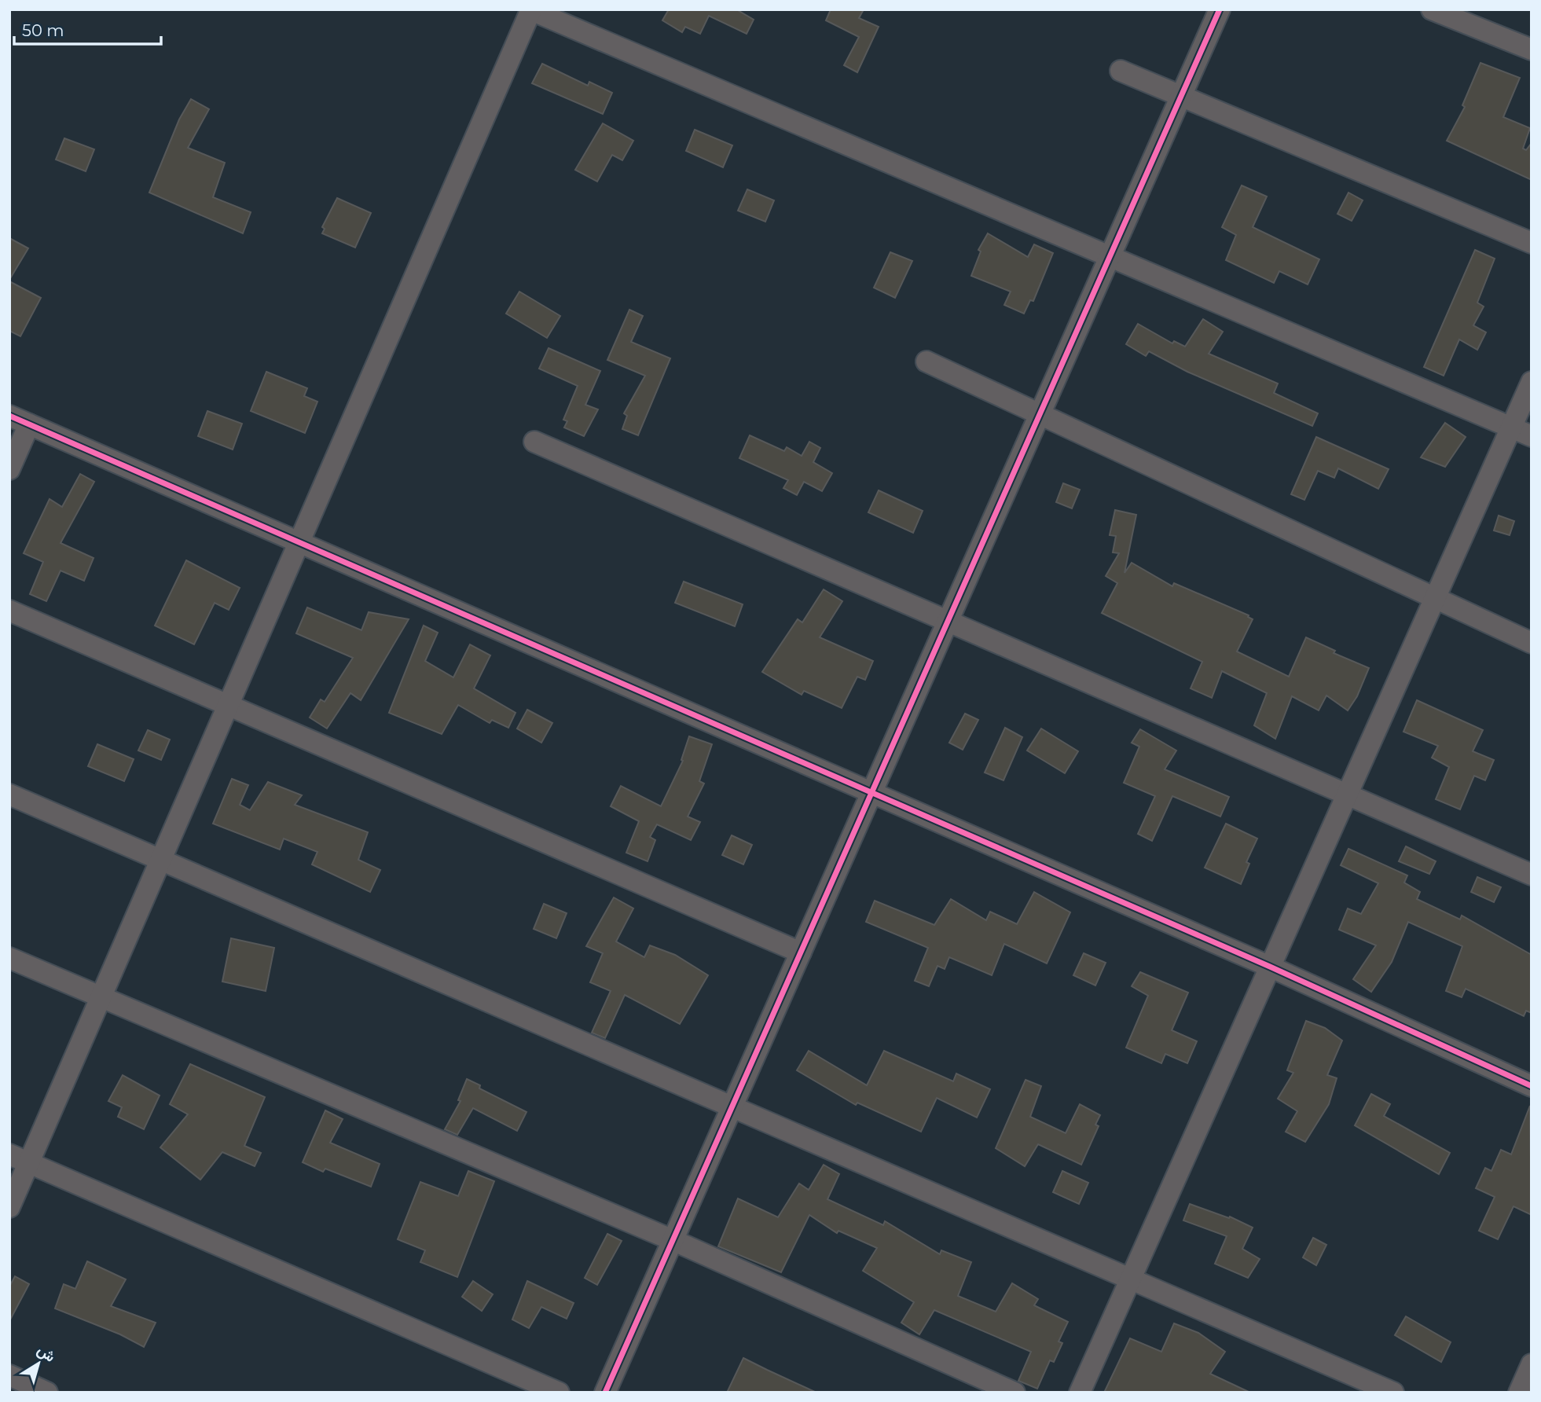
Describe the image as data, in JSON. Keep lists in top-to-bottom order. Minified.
{"scale_bar":"50 m","north":"top right"}
